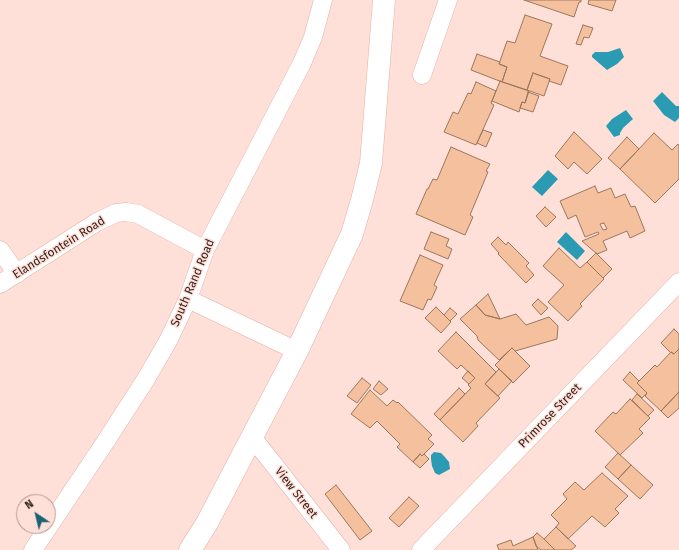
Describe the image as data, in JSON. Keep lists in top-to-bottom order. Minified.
{"streets":{"street":["Elandsfontein Road","South Rand Road","Primrose Street","View Street"]},"crossings":[["Elandsfontein Road","South Rand Road"]],"north":"top left"}
